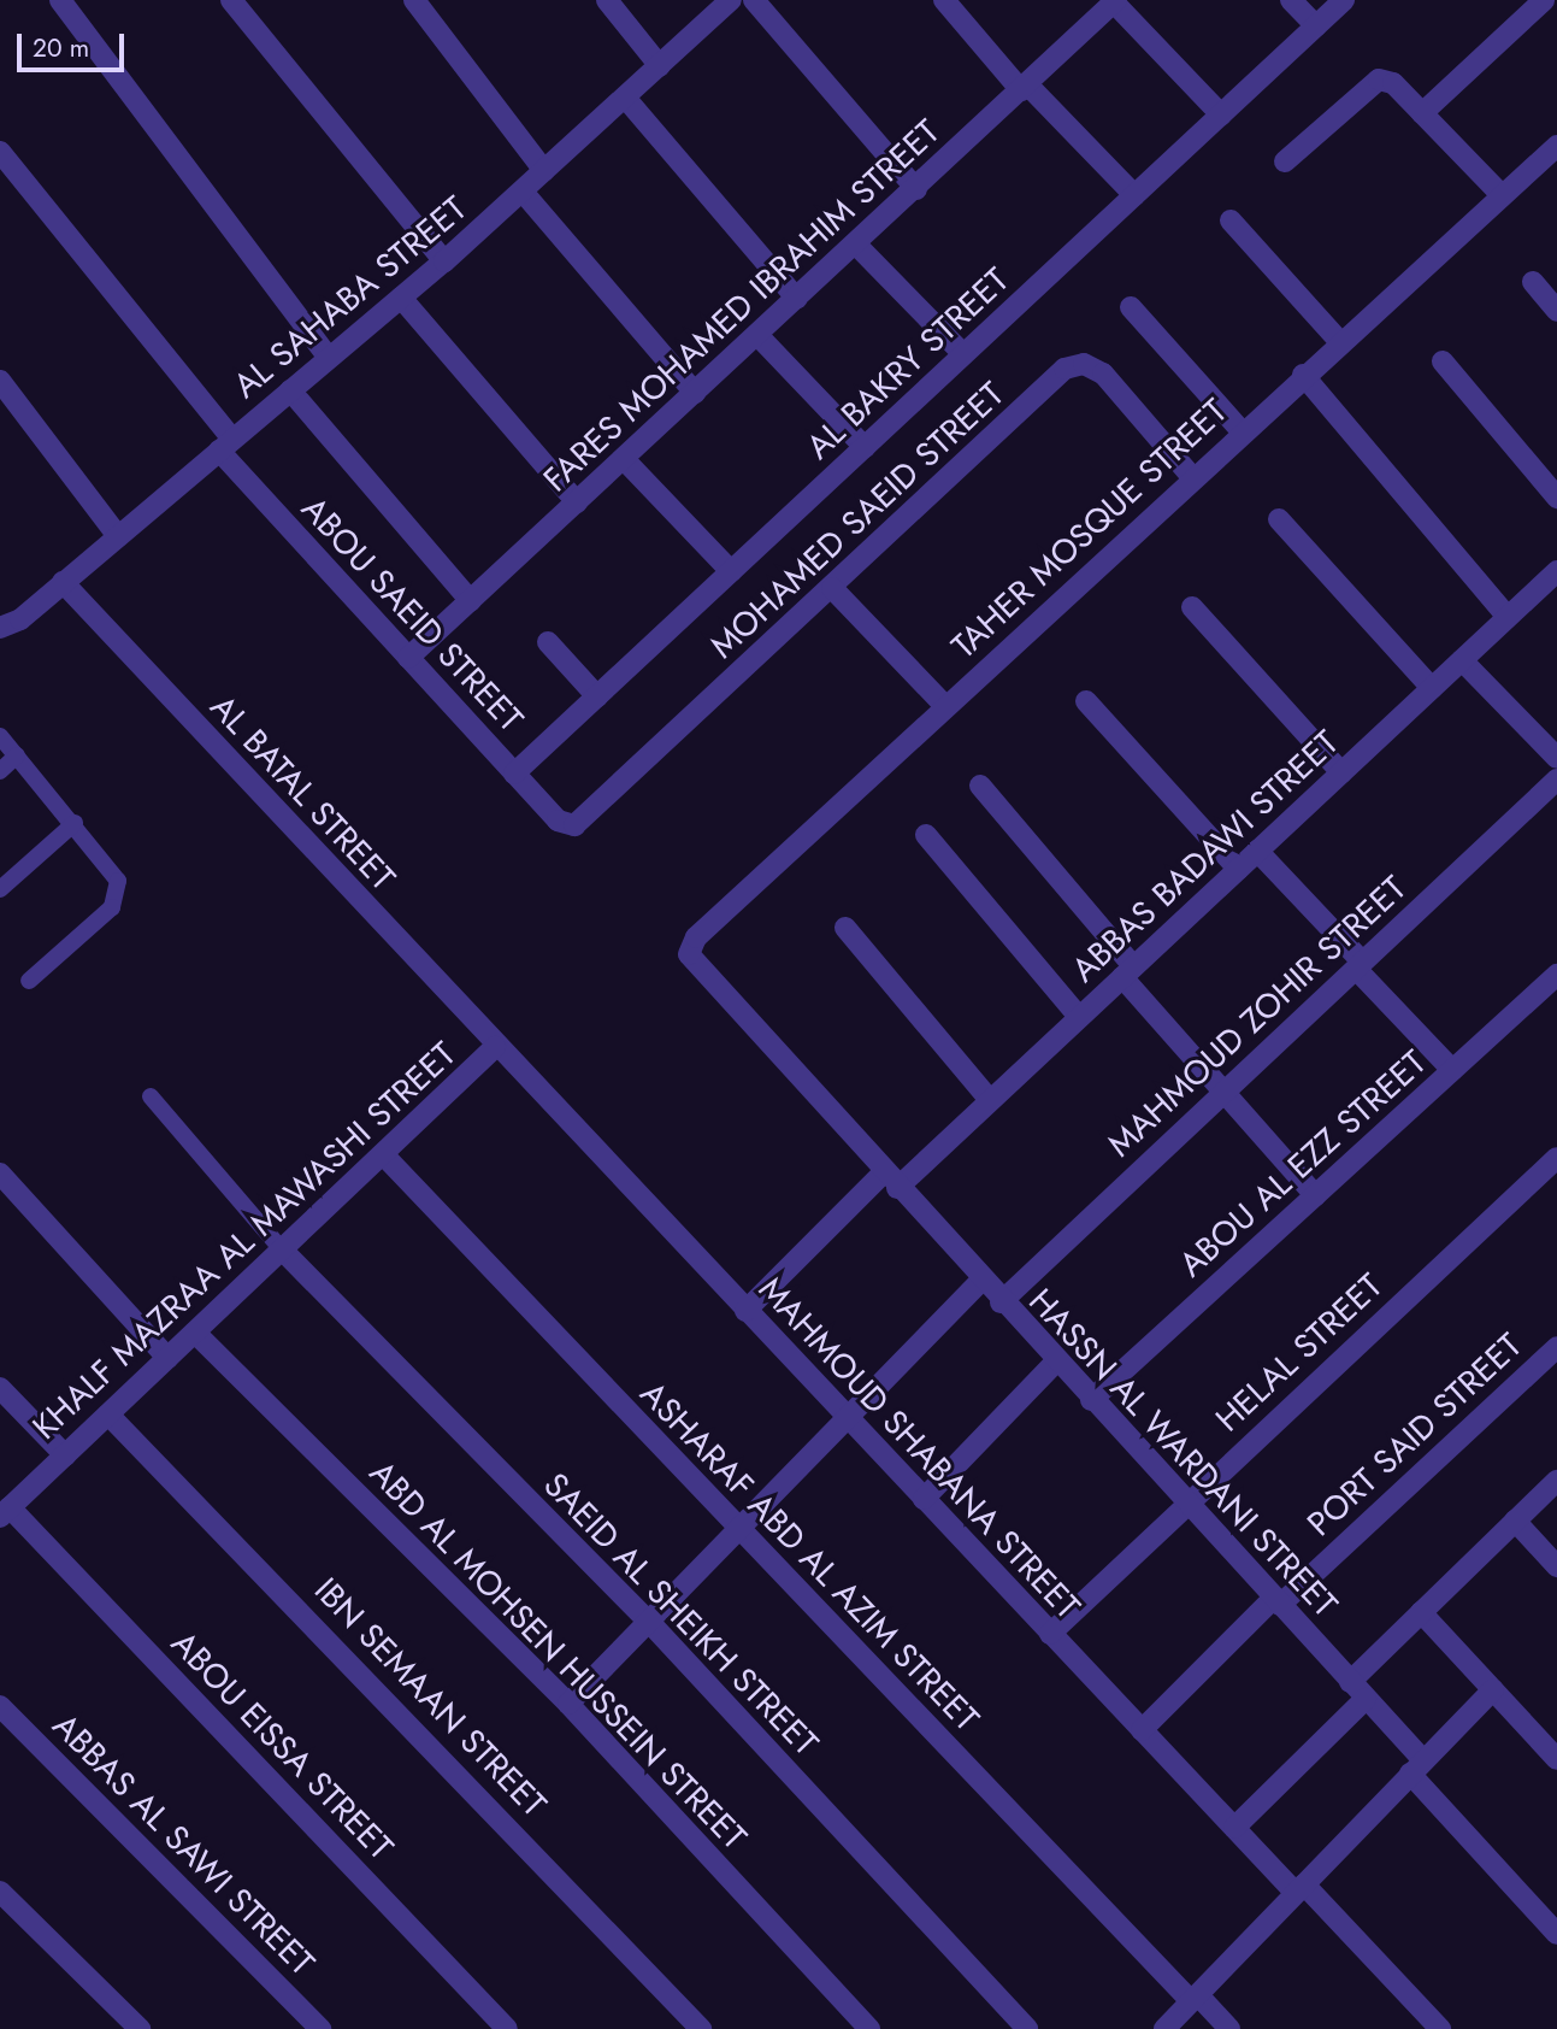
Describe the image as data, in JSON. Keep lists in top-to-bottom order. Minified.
{"streets":{"street":["AL SAHABA STREET","FARES MOHAMED IBRAHIM STREET","AL BAKRY STREET","MOHAMED SAEID STREET","TAHER MOSQUE STREET","ABOU SAEID STREET","AL BATAL STREET","ABBAS BADAWI STREET","MAHMOUD ZOHIR STREET","ABOU AL EZZ STREET","KHALF MAZRAA AL MAWASHI STREET","HELAL STREET","PORT SAID STREET","MAHMOUD SHABANA STREET","HASSN AL WARDANI STREET","ASHARAF ABD AL AZIM STREET","SAEID AL SHEIKH STREET","ABD AL MOHSEN HUSSEIN STREET","IBN SEMAAN STREET","ABOU EISSA STREET","ABBAS AL SAWI STREET"]},"crossings":[["AL SAHABA STREET","ABOU SAEID STREET"],["AL SAHABA STREET","AL BATAL STREET"],["FARES MOHAMED IBRAHIM STREET","ABOU SAEID STREET"],["AL BAKRY STREET","ABOU SAEID STREET"],["MOHAMED SAEID STREET","TAHER MOSQUE STREET"],["MOHAMED SAEID STREET","ABOU SAEID STREET"],["TAHER MOSQUE STREET","ABBAS BADAWI STREET"],["TAHER MOSQUE STREET","HASSN AL WARDANI STREET"],["AL BATAL STREET","KHALF MAZRAA AL MAWASHI STREET"],["AL BATAL STREET","MAHMOUD SHABANA STREET"],["ABBAS BADAWI STREET","MAHMOUD SHABANA STREET"],["ABBAS BADAWI STREET","HASSN AL WARDANI STREET"],["MAHMOUD ZOHIR STREET","HASSN AL WARDANI STREET"],["ABOU AL EZZ STREET","HASSN AL WARDANI STREET"],["KHALF MAZRAA AL MAWASHI STREET","MAHMOUD SHABANA STREET"],["KHALF MAZRAA AL MAWASHI STREET","ASHARAF ABD AL AZIM STREET"],["KHALF MAZRAA AL MAWASHI STREET","SAEID AL SHEIKH STREET"],["KHALF MAZRAA AL MAWASHI STREET","ABD AL MOHSEN HUSSEIN STREET"],["KHALF MAZRAA AL MAWASHI STREET","IBN SEMAAN STREET"],["KHALF MAZRAA AL MAWASHI STREET","ABOU EISSA STREET"],["HELAL STREET","MAHMOUD SHABANA STREET"],["HELAL STREET","HASSN AL WARDANI STREET"],["PORT SAID STREET","MAHMOUD SHABANA STREET"],["PORT SAID STREET","HASSN AL WARDANI STREET"]],"scale_bar":"20 m"}
